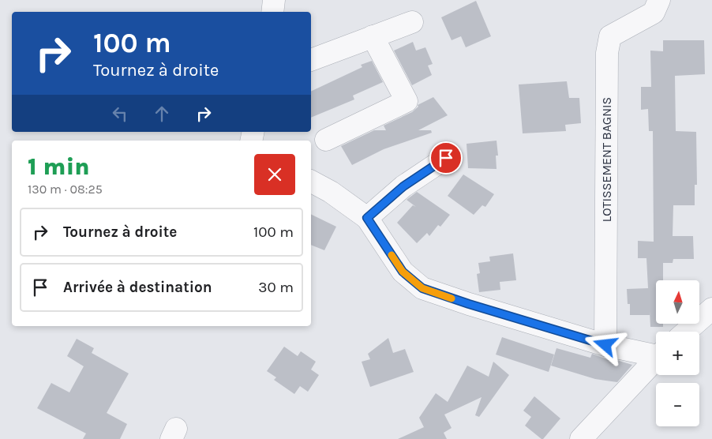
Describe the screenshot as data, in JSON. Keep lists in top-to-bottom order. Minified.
{"streets":{"street":["LOTISSEMENT BAGNIS"]},"north":"top","page":{"turn":["100 m","Tournez à droite"],"heading":["1 min","130 m · 08:25"],"list":[{"name":"Tournez à droite","value":"100 m"},{"name":"Arrivée à destination","value":"30 m"}],"map_buttons":["+","−"]}}
